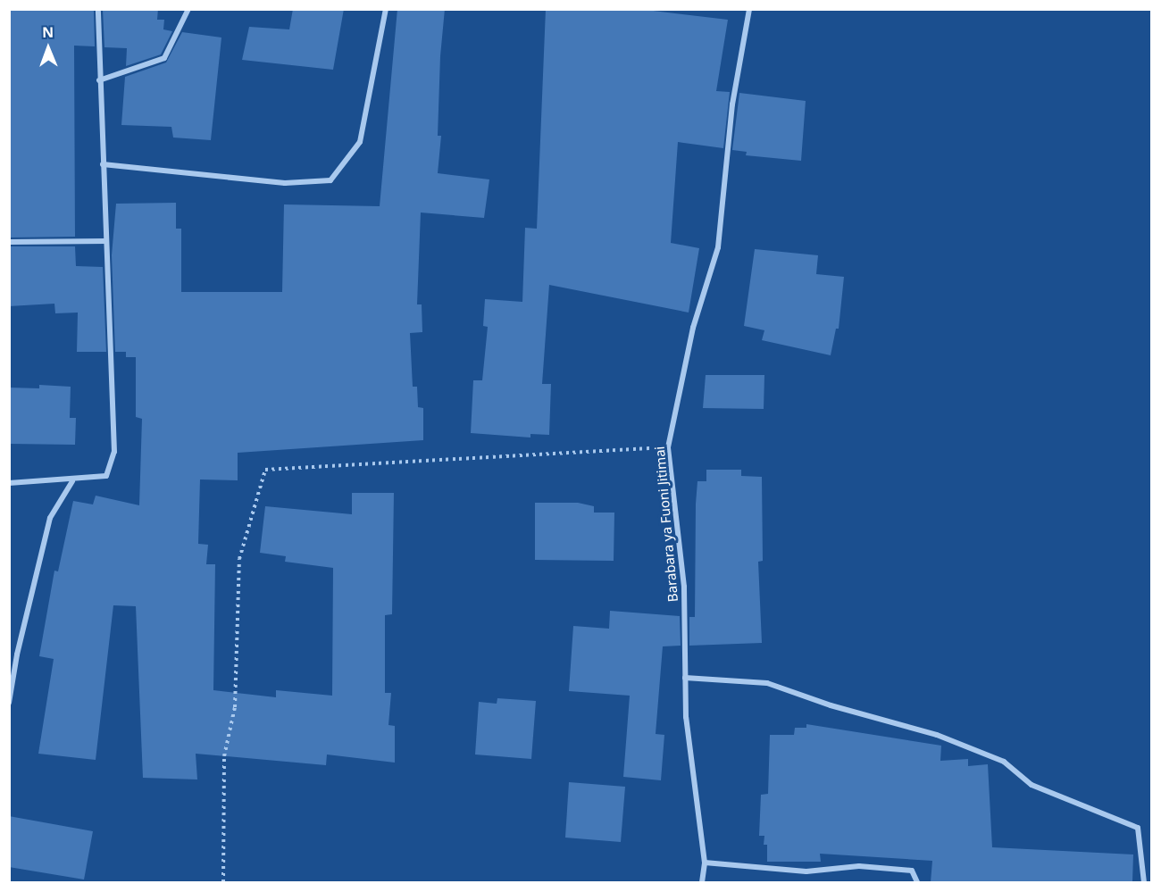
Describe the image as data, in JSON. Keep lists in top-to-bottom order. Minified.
{"streets":{"street":["Barabara ya Fuoni Jitimai"]},"north":"top"}
